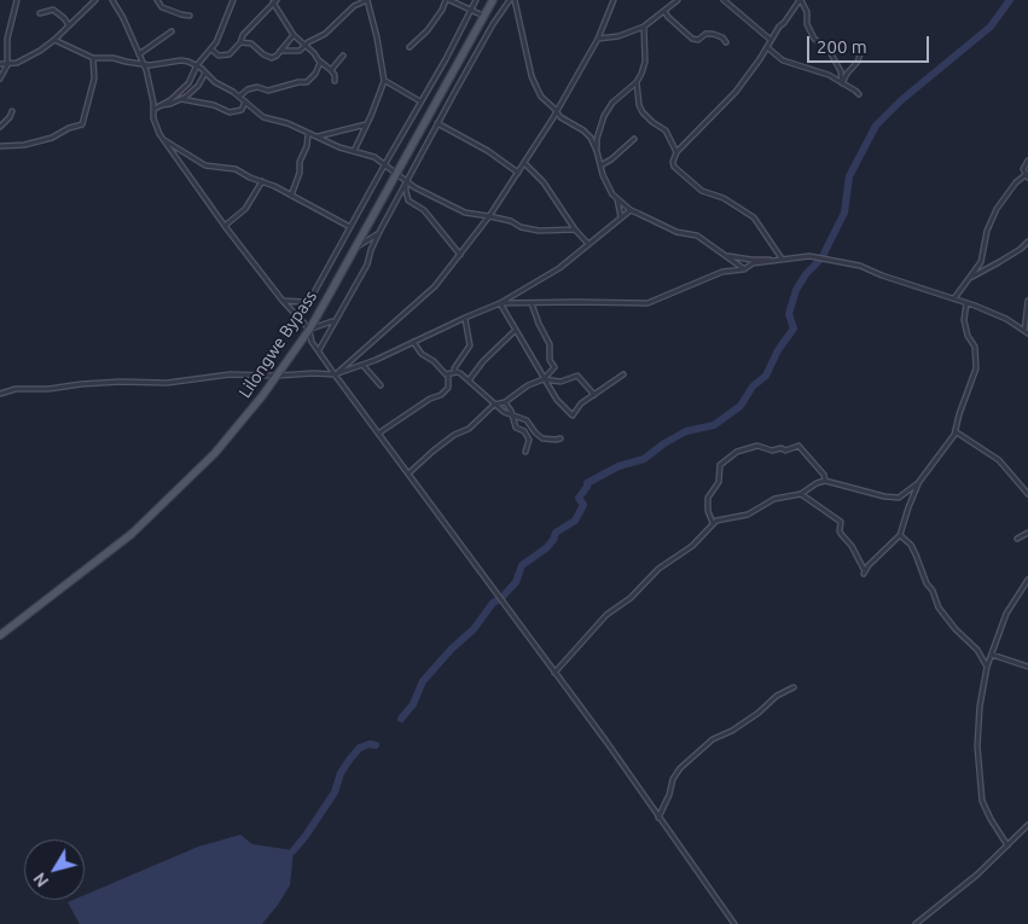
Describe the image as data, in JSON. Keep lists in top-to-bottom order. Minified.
{"streets":{"main road":["Lilongwe Bypass"]},"scale_bar":"200 m","north":"bottom left"}
